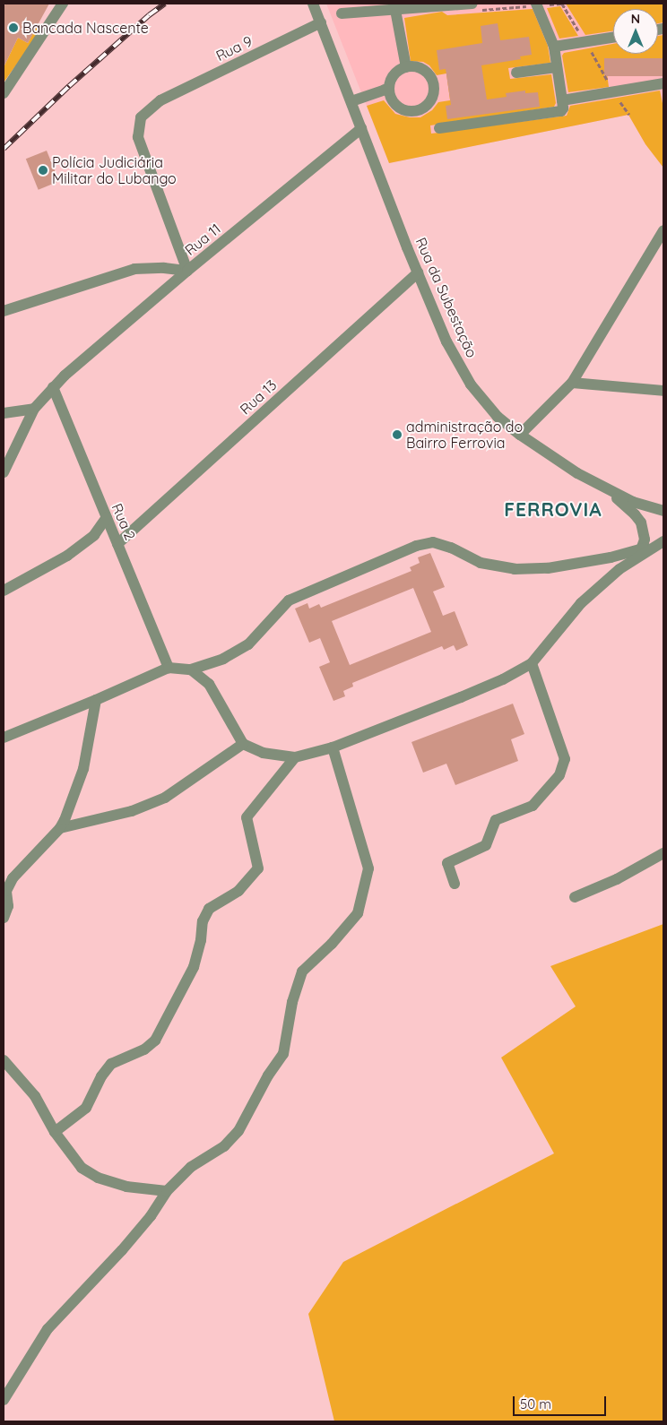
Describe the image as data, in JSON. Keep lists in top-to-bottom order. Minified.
{"streets":{"street":["Rua 9","Rua 11","Rua da Subestação","Rua 13","Rua 2"]},"crossings":[["Rua 9","Rua 11"],["Rua 9","Rua da Subestação"],["Rua 11","Rua da Subestação"],["Rua 11","Rua 2"],["Rua da Subestação","Rua 13"],["Rua 13","Rua 2"]],"districts":["FERROVIA"],"places":["Bancada Nascente","Polícia Judiciária Militar do Lubango","administração do Bairro Ferrovia"],"scale_bar":"50 m","north":"top"}
